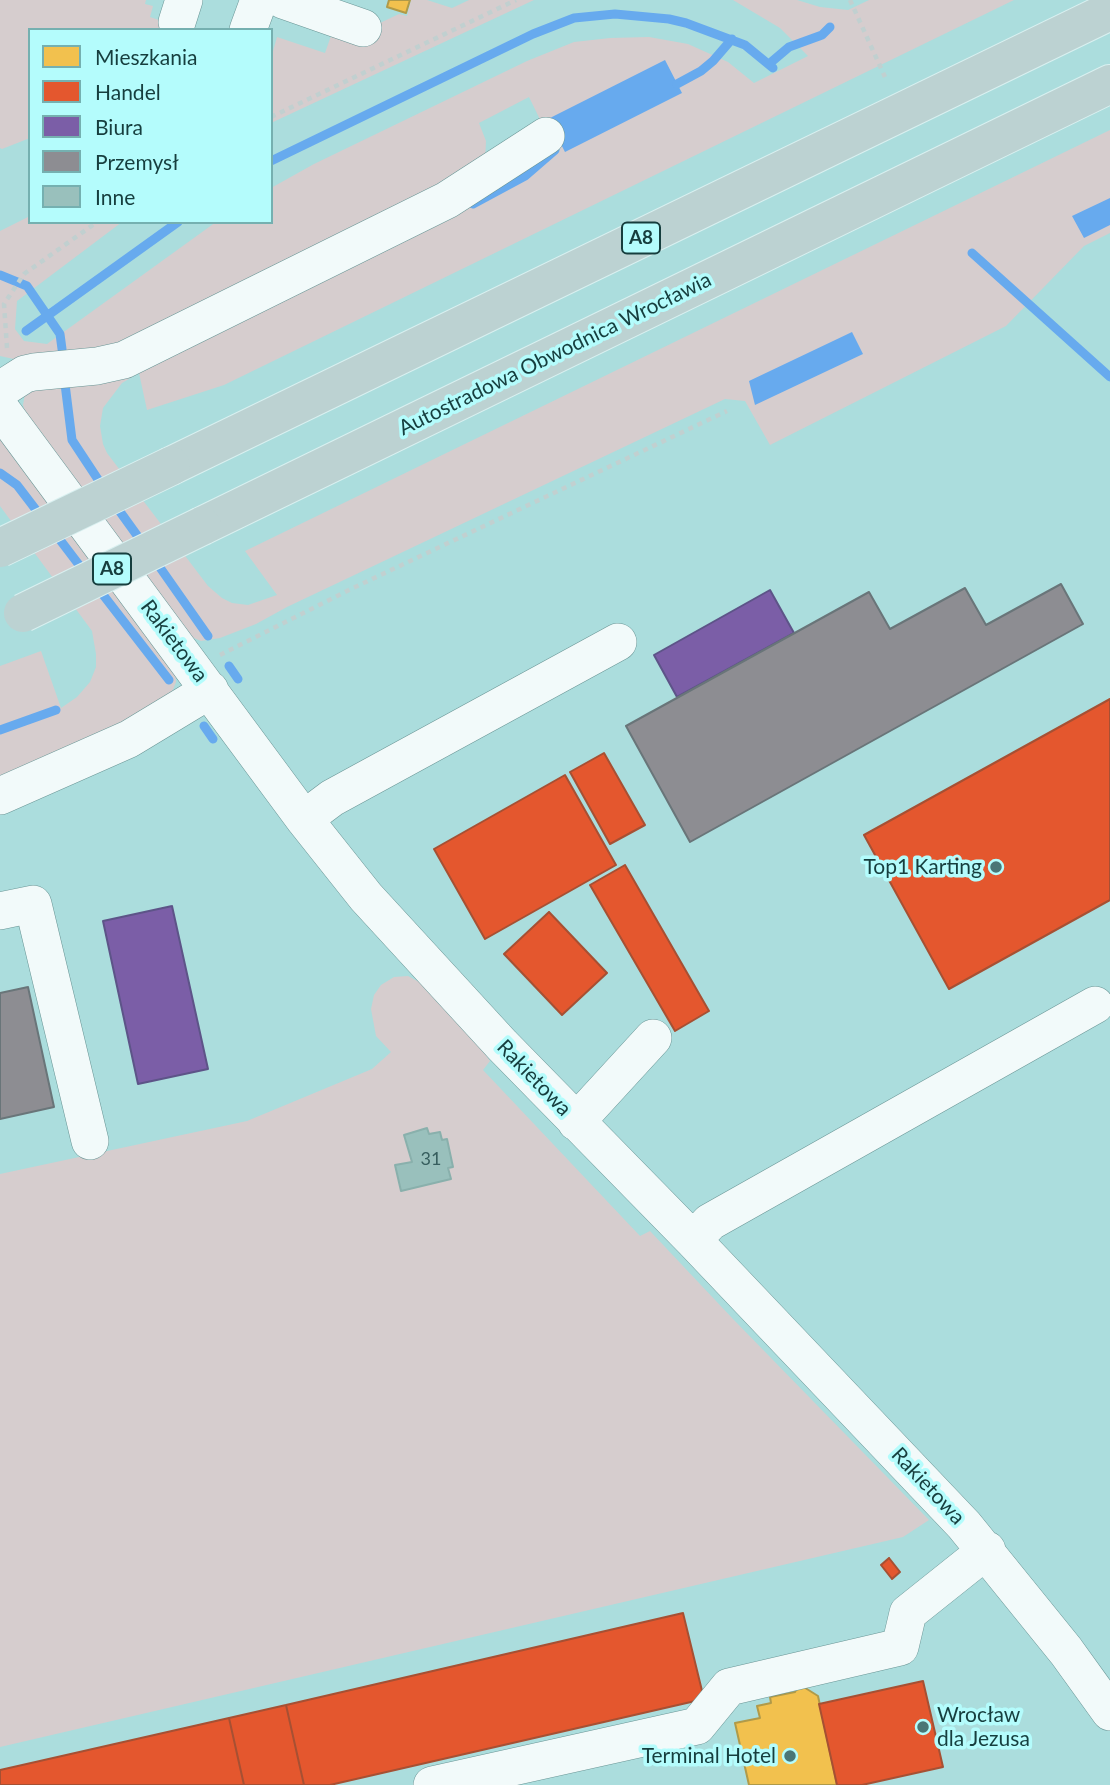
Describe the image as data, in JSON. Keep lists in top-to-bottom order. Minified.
{"streets":{"highway":["A8","Autostradowa Obwodnica Wrocławia"],"street":["Rakietowa"]},"places":["Top1 Karting","Wrocław dla Jezusa","Terminal Hotel"],"house_numbers":["31"],"legend":["Mieszkania","Handel","Biura","Przemysł","Inne"]}
